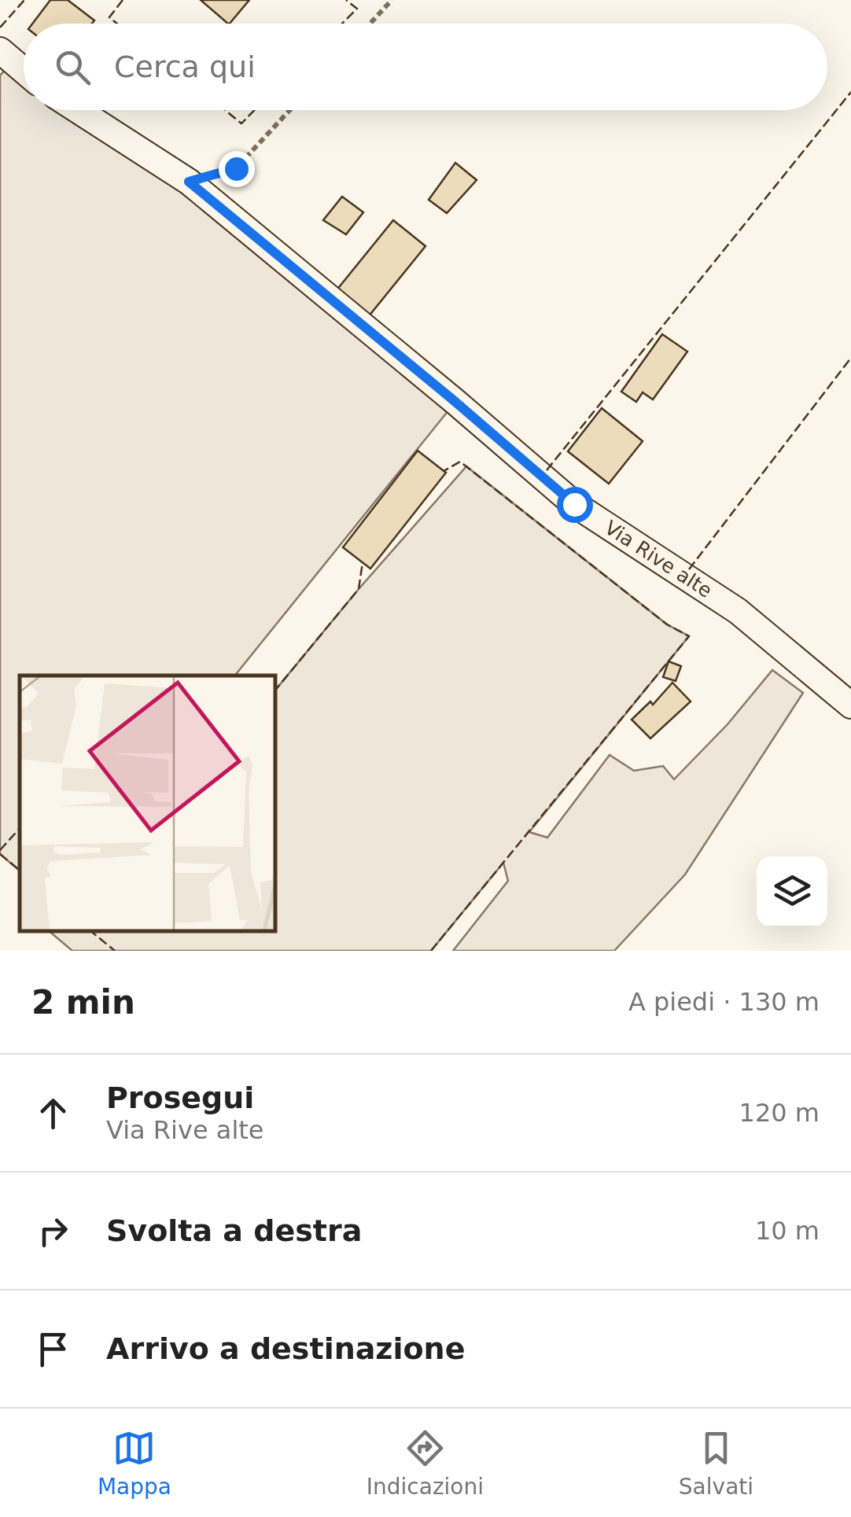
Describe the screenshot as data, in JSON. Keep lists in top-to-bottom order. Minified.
{"streets":{"street":["Via Rive alte"]},"page":{"search":"Cerca qui","heading":["2 min","A piedi · 130 m"],"list":[["Prosegui","Via Rive alte","120 m"],["Svolta a destra","10 m"],"Arrivo a destinazione"],"nav":["Mappa","Indicazioni","Salvati"]}}
